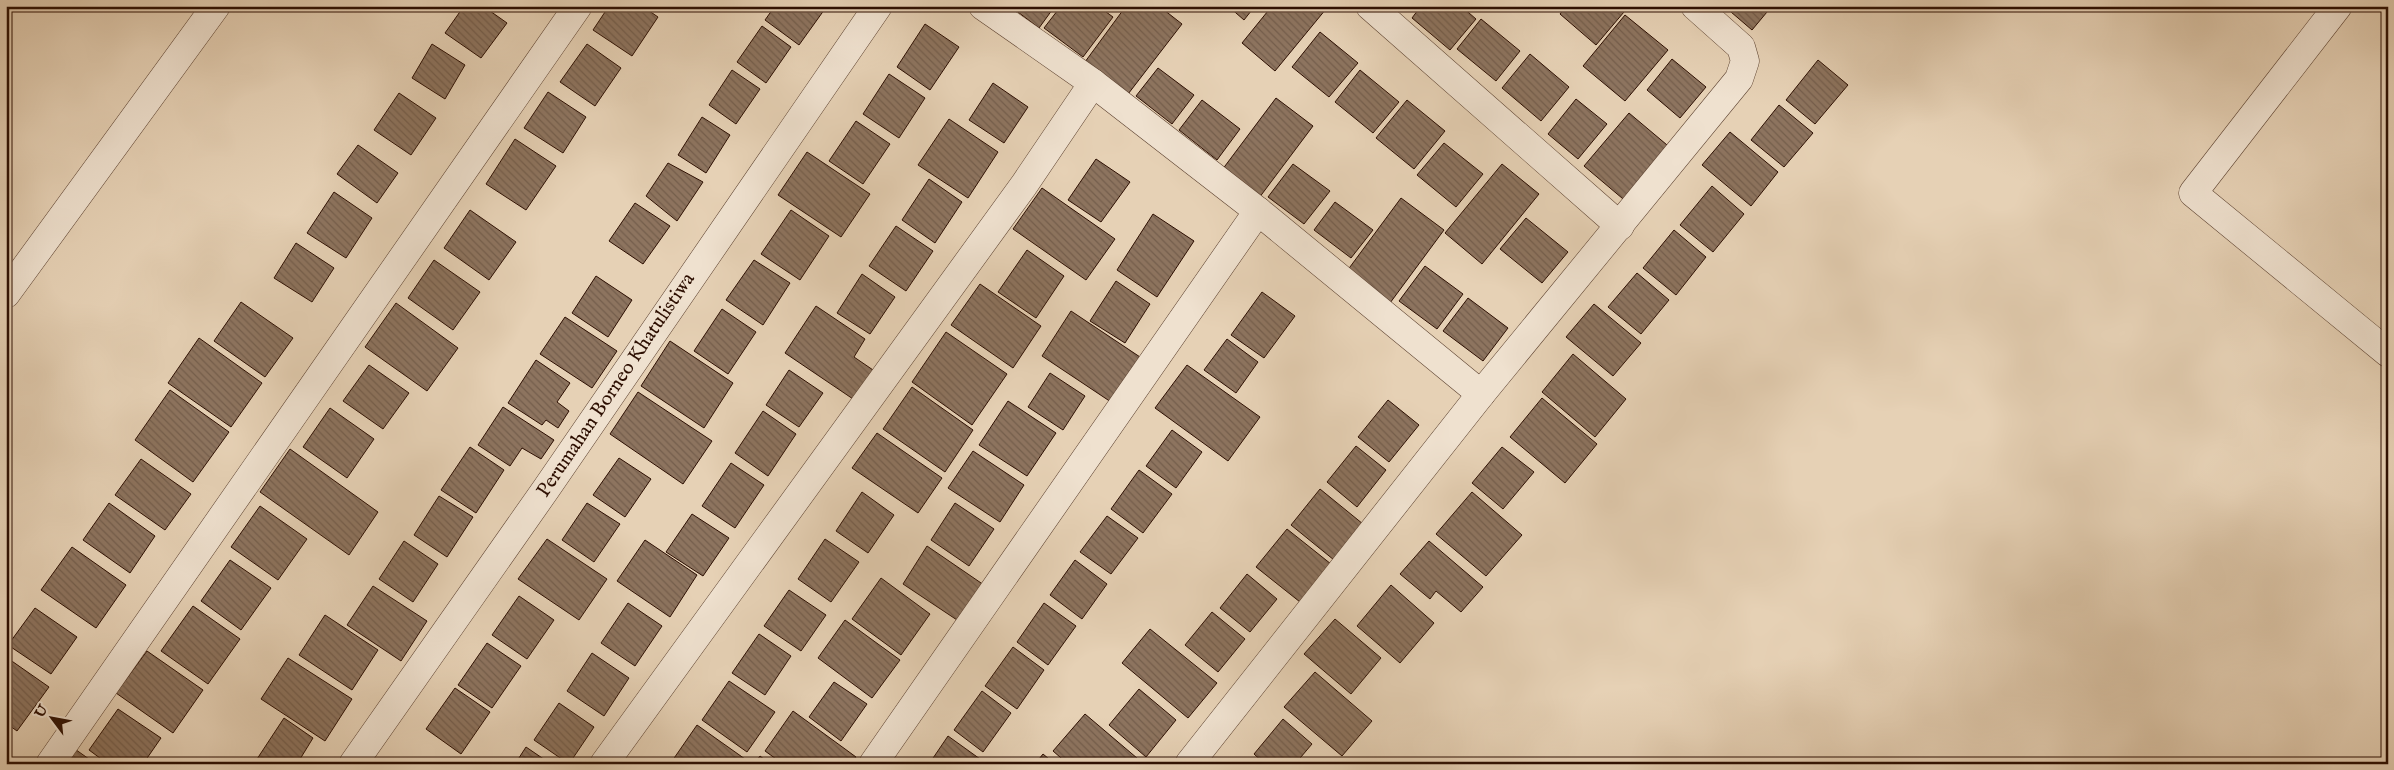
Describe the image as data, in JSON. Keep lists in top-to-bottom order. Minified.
{"streets":{"street":["Perumahan Borneo Khatulistiwa"]},"north":"top left"}
